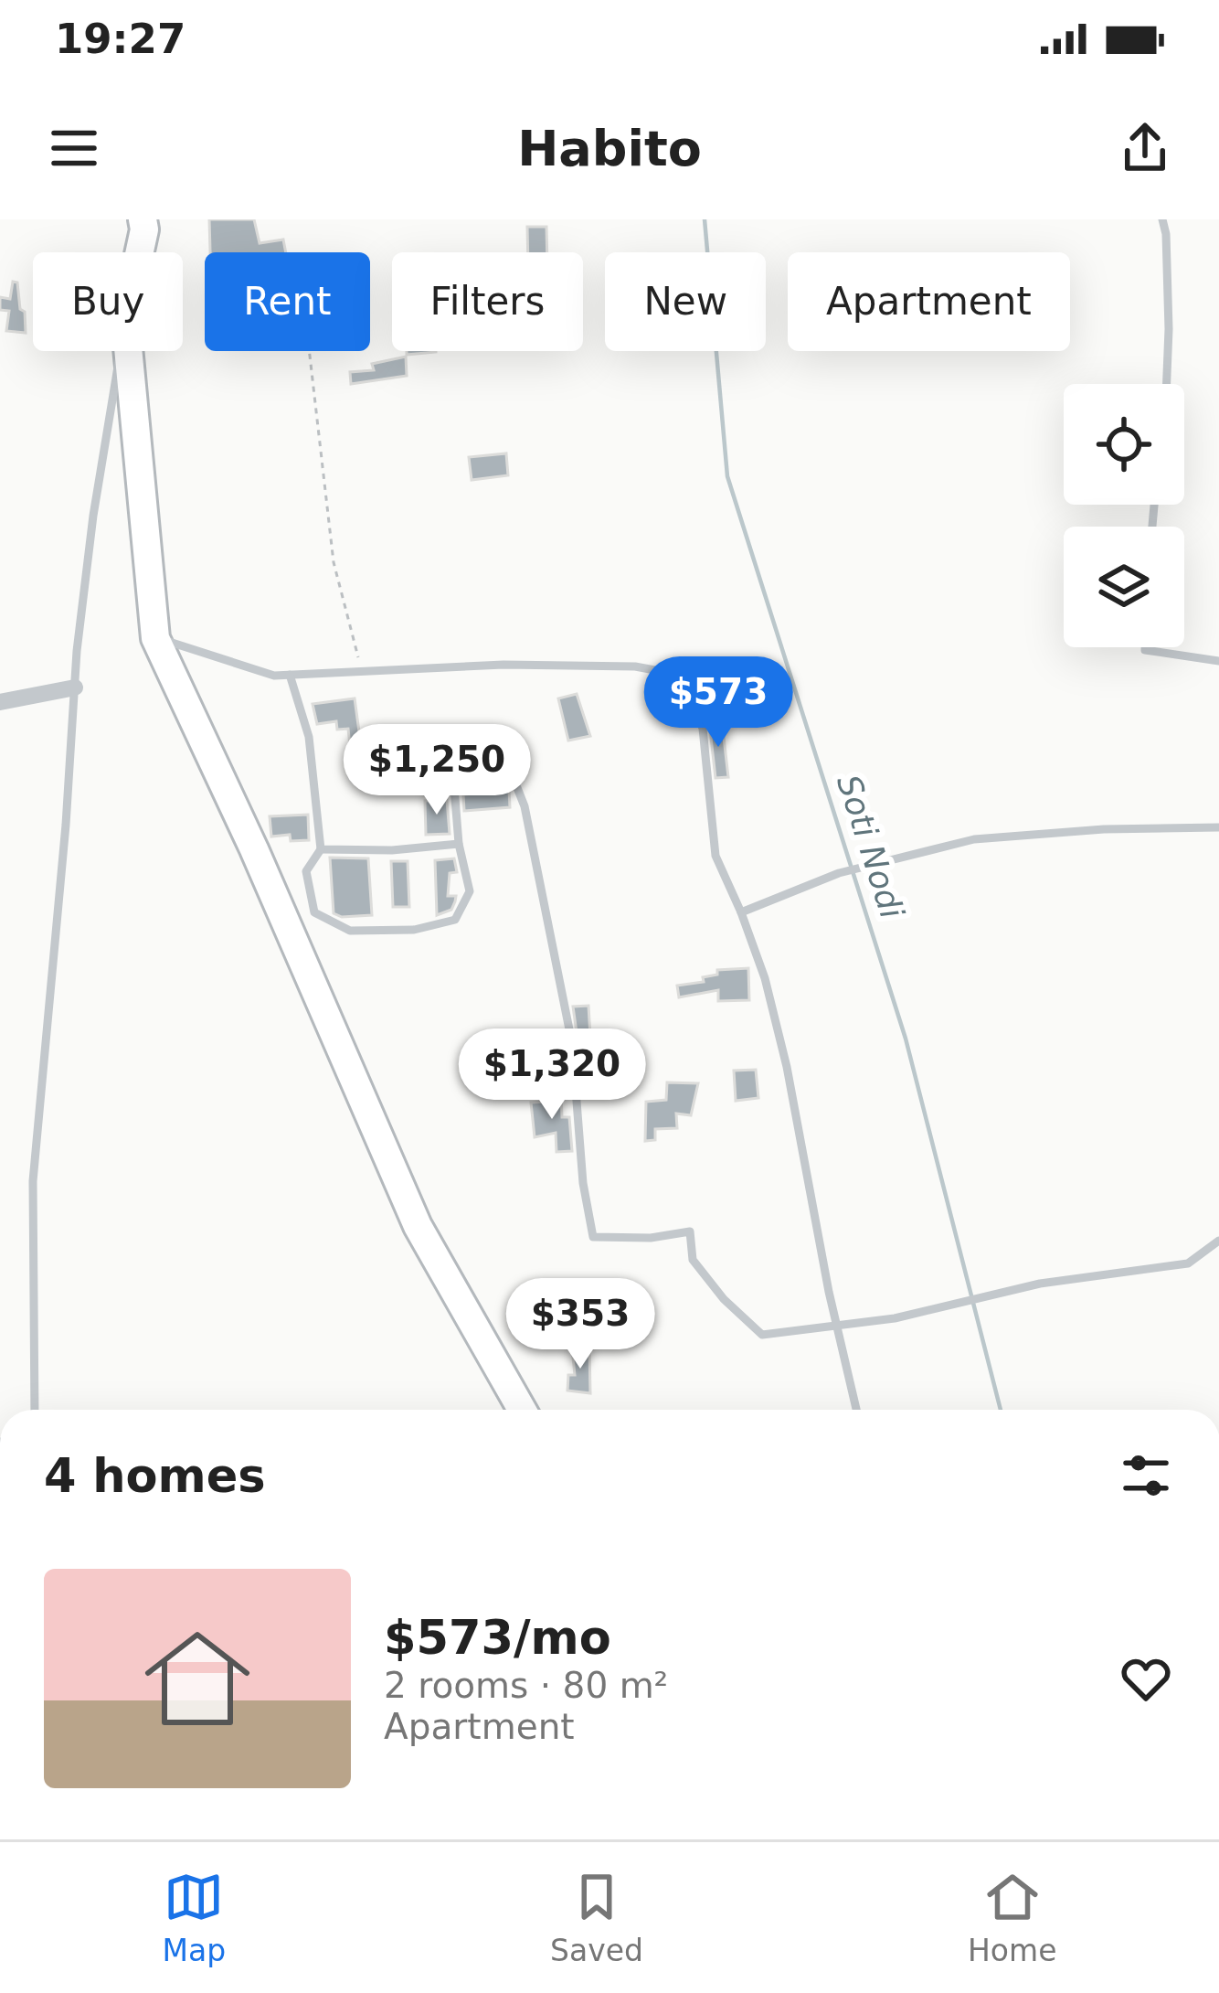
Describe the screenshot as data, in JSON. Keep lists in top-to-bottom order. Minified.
{"water":["Soti Nodi"],"page":{"status":"19:27","header":"Habito","chip":["Buy","Rent","Filters","New","Apartment"],"price":["$573","$1,250","$1,320","$353"],"heading":"4 homes","list":[{"name":"$573/mo","note":"2 rooms · 80 m² · Apartment"}],"tabs":["Map","Saved","Home"]}}
